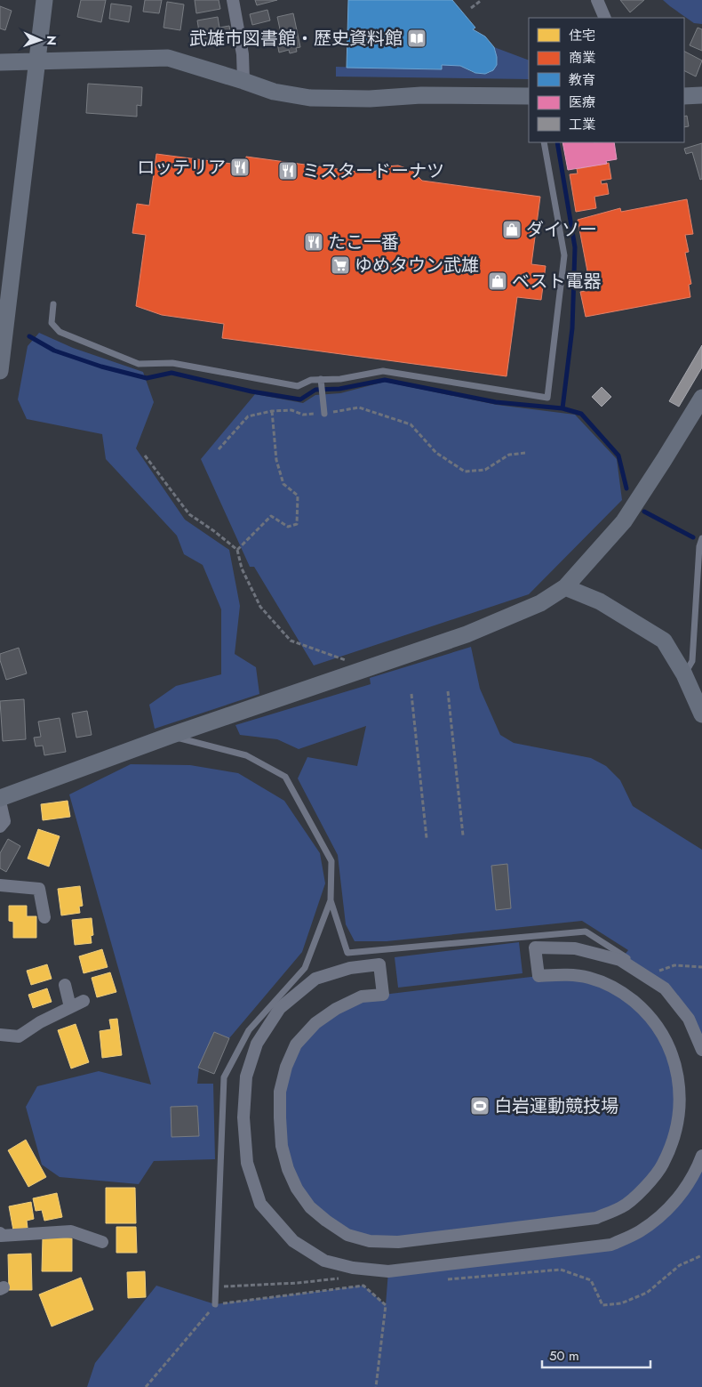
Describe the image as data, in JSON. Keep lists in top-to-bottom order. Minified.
{"places":{"library":["武雄市図書館・歴史資料館"],"restaurant":["ロッテリア","ミスタードーナツ","たこ一番"],"shop":["ダイソー","ベスト電器"],"supermarket":["ゆめタウン武雄"],"sports":["白岩運動競技場"]},"legend":["住宅","商業","教育","医療","工業"],"scale_bar":"50 m","north":"right"}
